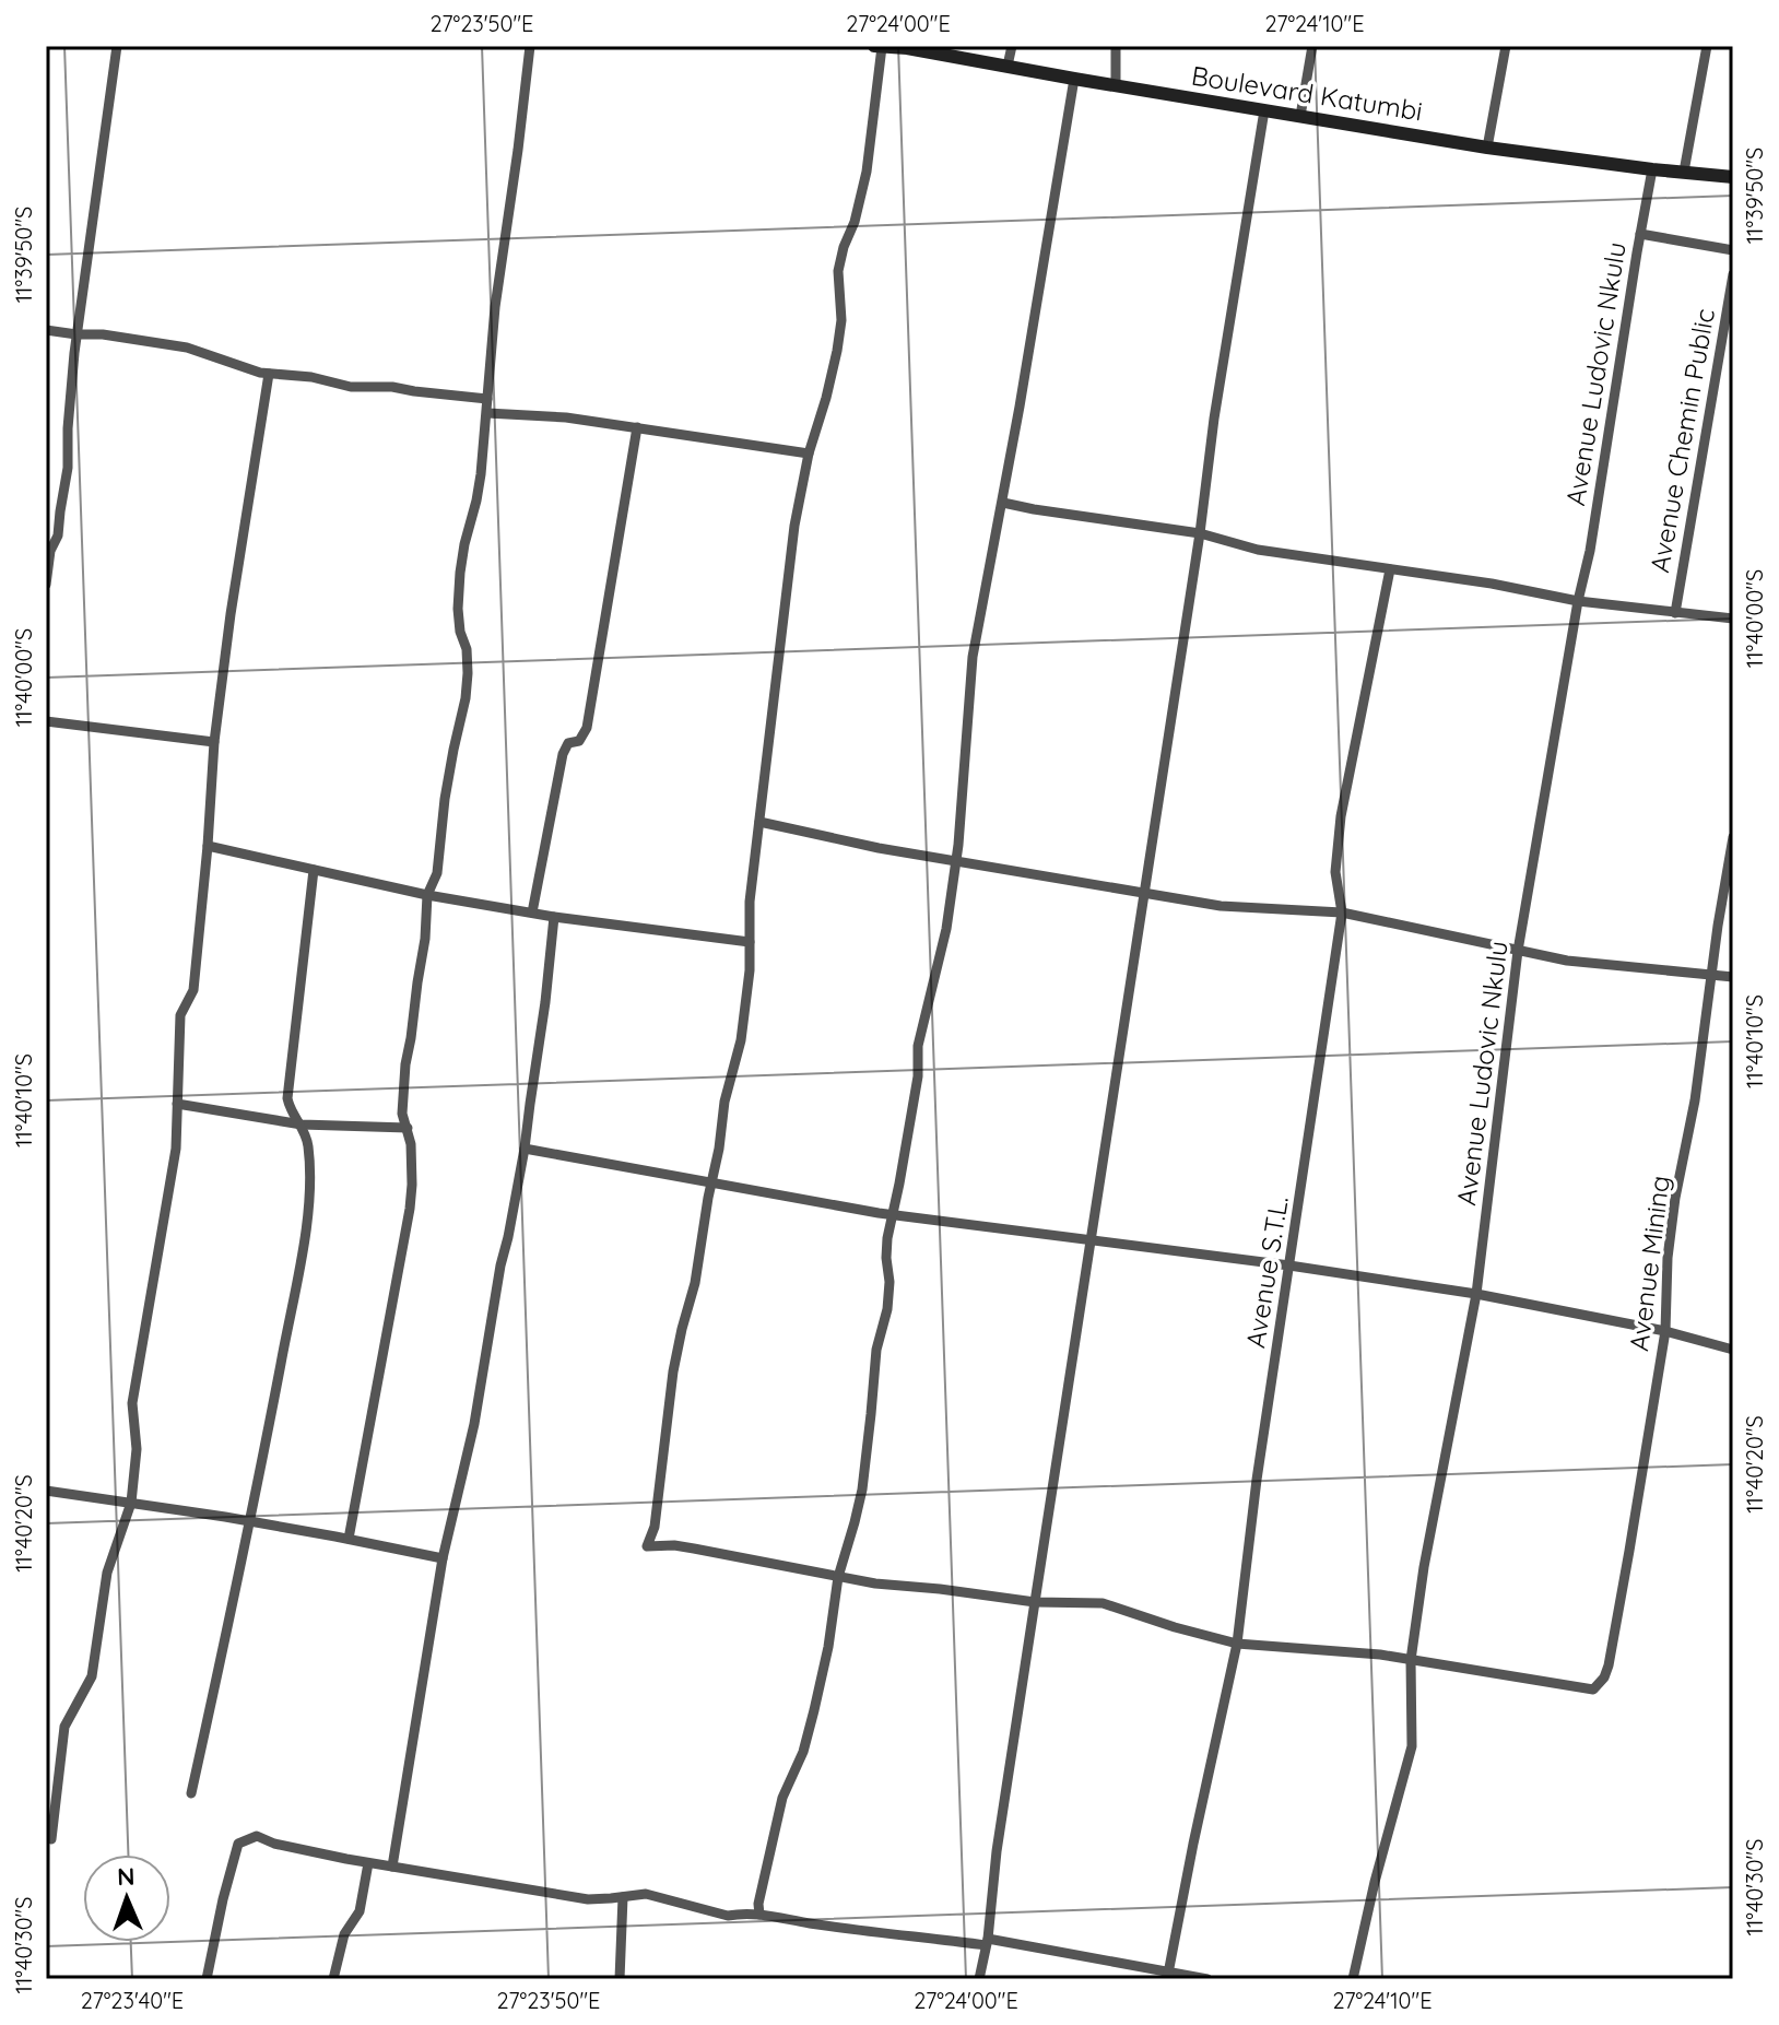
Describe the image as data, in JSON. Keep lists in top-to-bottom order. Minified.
{"streets":{"street":["Boulevard Katumbi","Avenue Ludovic Nkulu","Avenue Chemin Public","Avenue Mining","Avenue S.T.L."]},"crossings":[["Boulevard Katumbi","Avenue Ludovic Nkulu"],["Avenue Ludovic Nkulu","Avenue Mining"]],"north":"top","coordinates":["27°23'50\"E","27°24'00\"E","27°24'10\"E","11°39'50\"S","11°40'00\"S","11°40'10\"S","11°40'20\"S","11°40'30\"S","27°23'40\"E"]}
